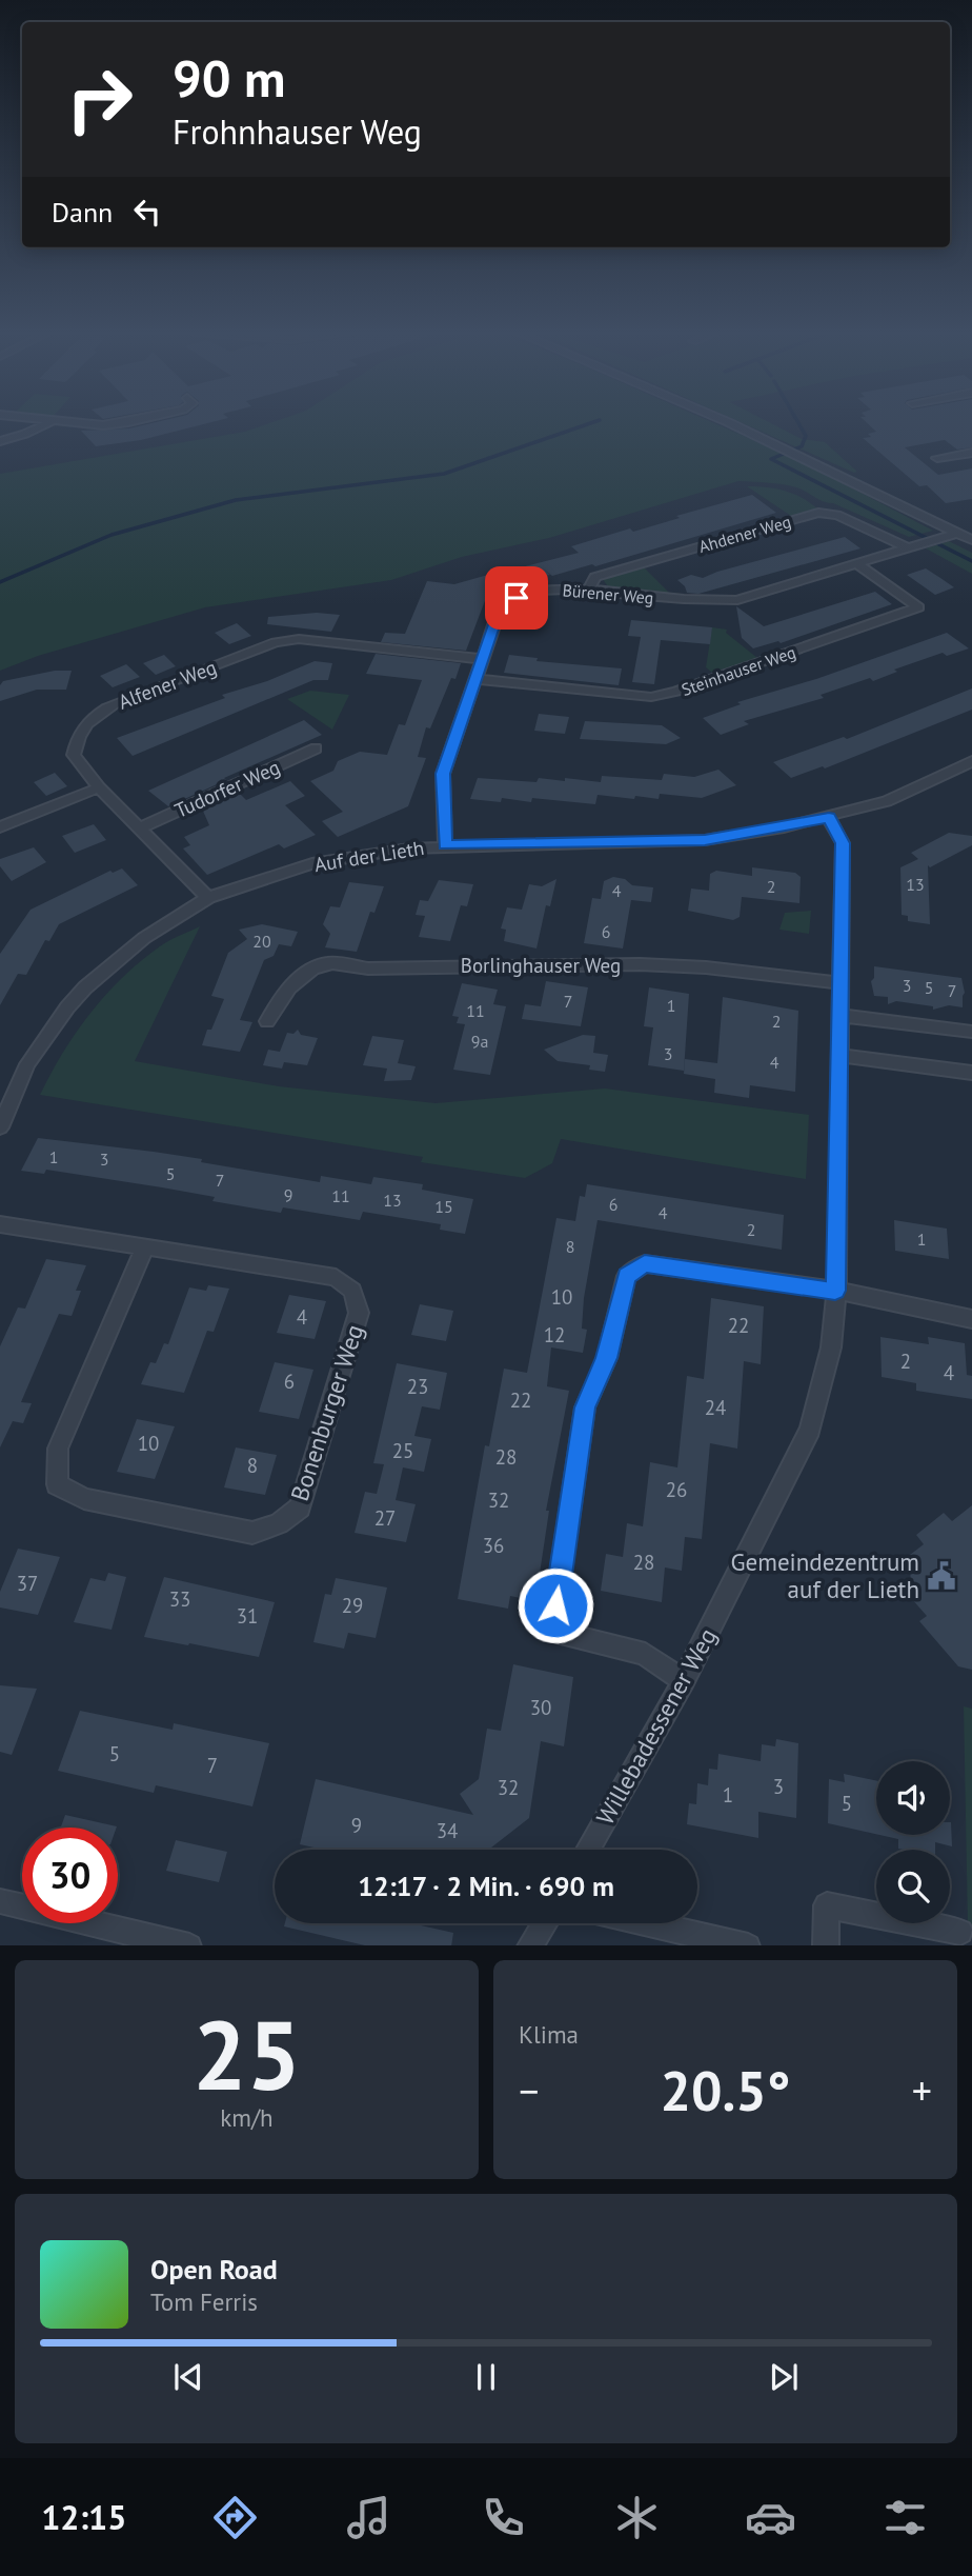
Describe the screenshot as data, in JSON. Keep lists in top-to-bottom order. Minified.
{"streets":{"street":["Ahdener Weg","Bürener Weg","Steinhauser Weg","Alfener Weg","Tudorfer Weg","Auf der Lieth","Borlinghauser Weg","Bonenburger Weg","Willebadessener Weg"]},"crossings":[["Ahdener Weg","Bürener Weg"],["Bürener Weg","Steinhauser Weg"],["Bürener Weg","Alfener Weg"],["Bürener Weg","Auf der Lieth"],["Alfener Weg","Tudorfer Weg"],["Alfener Weg","Auf der Lieth"],["Auf der Lieth","Willebadessener Weg"],["Borlinghauser Weg","Willebadessener Weg"]],"places":{"public building":["Gemeindezentrum auf der Lieth"]},"house_numbers":["13","2","4","6","20","3","5","7","7","1","11","2","9a","3","4","1","3","5","7","9","11","13","6","15","4","2","1","8","10","4","22","12","2","4","6","23","22","24","10","25","28","8","26","32","27","36","28","37","33","29","31","30","5","7","3","32","1","5","9","34"],"page":{"turn":["90 m","Frohnhauser Weg"],"then":"Dann","limit":"30","trip":"12:17 · 2 Min. · 690 m","tile":[["25","km/h"],"Klima"],"heat":["−","20.5°","+"],"song":["Open Road","Tom Ferris"],"tabs":"12:15"}}
